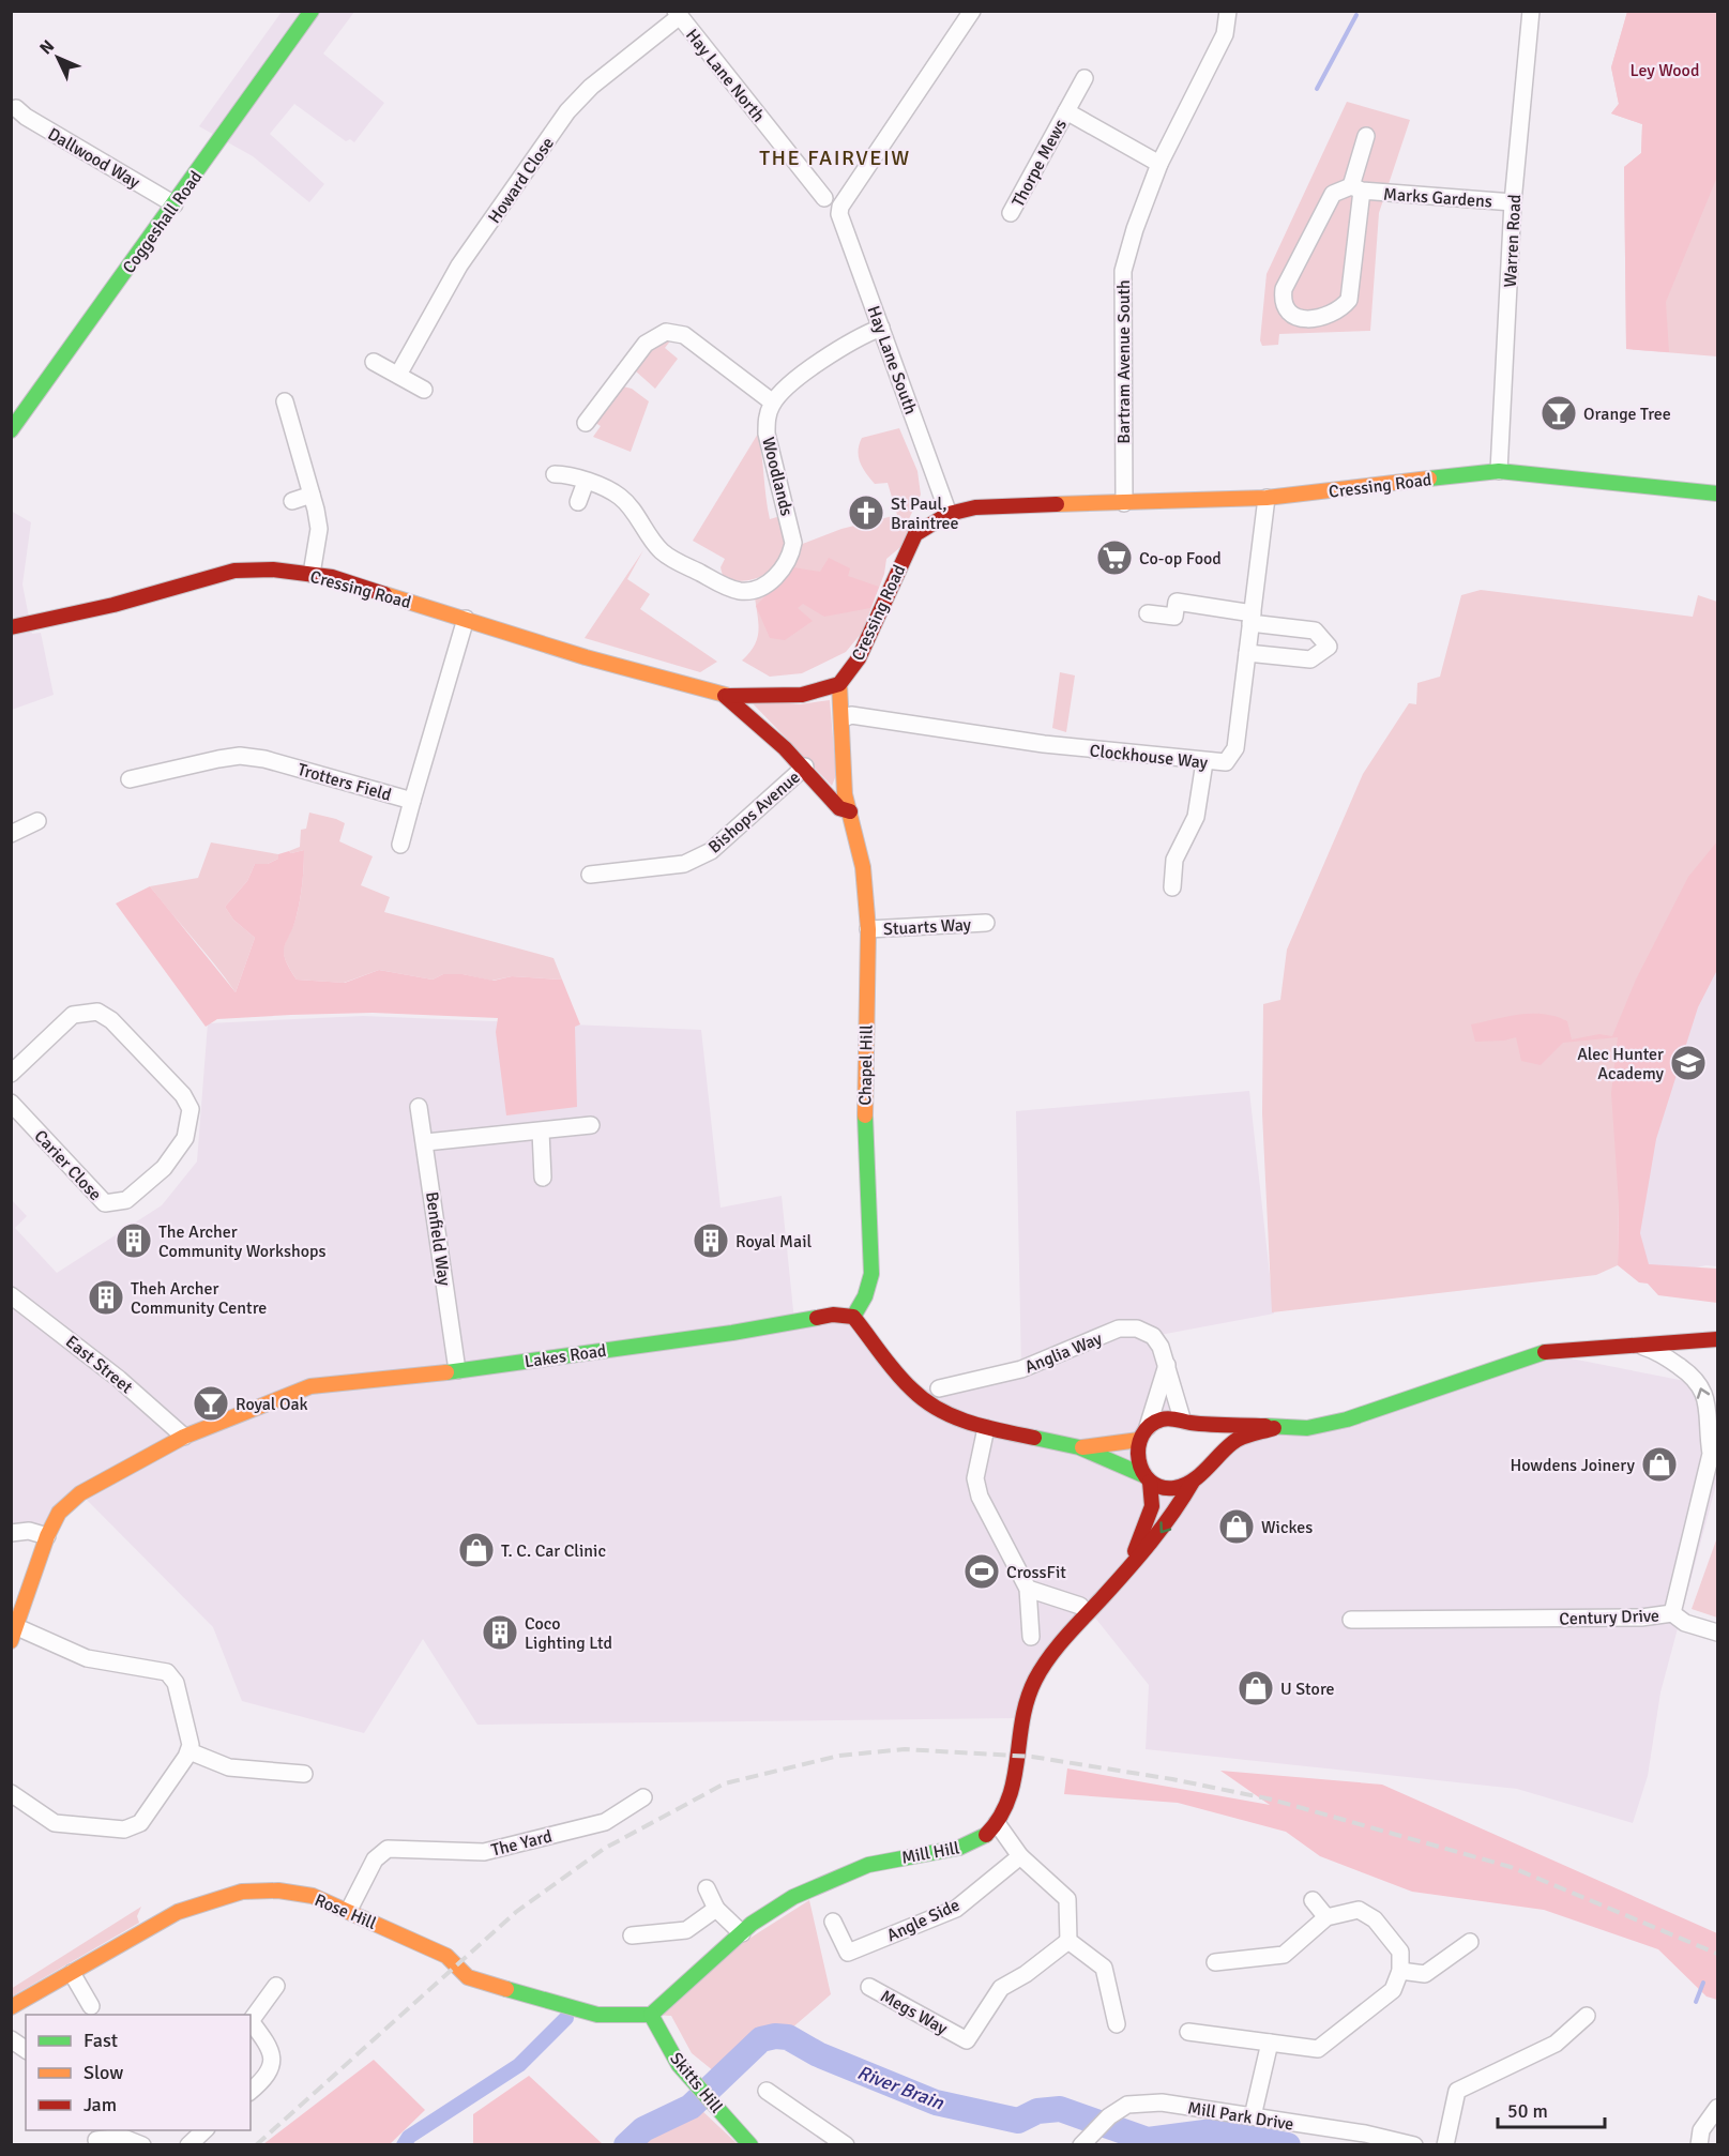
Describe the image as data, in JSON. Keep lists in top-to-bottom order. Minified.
{"streets":{"street":["Hay Lane North","Dallwood Way","Thorpe Mews","Howard Close","Marks Gardens","Coggeshall Road","Warren Road","Hay Lane South","Bartram Avenue South","Woodlands","Cressing Road","Clockhouse Way","Trotters Field","Bishops Avenue","Stuarts Way","Chapel Hill","Carier Close","Benfield Way","Anglia Way","Lakes Road","East Street","Century Drive","The Yard","Mill Hill","Rose Hill","Angle Side","Megs Way","Skitts Hill","Mill Park Drive"]},"crossings":[["Hay Lane North","Howard Close"],["Dallwood Way","Coggeshall Road"],["Thorpe Mews","Bartram Avenue South"],["Marks Gardens","Warren Road"],["Warren Road","Cressing Road"],["Hay Lane South","Cressing Road"],["Bartram Avenue South","Cressing Road"],["Cressing Road","Clockhouse Way"],["Cressing Road","Trotters Field"],["Cressing Road","Chapel Hill"],["Clockhouse Way","Chapel Hill"],["Stuarts Way","Chapel Hill"],["Chapel Hill","Lakes Road"],["Benfield Way","Lakes Road"],["Anglia Way","Mill Hill"],["Lakes Road","East Street"],["The Yard","Rose Hill"],["Mill Hill","Rose Hill"],["Mill Hill","Skitts Hill"],["Rose Hill","Skitts Hill"]],"districts":["THE FAIRVEIW"],"water":["River Brain"],"parks":["Ley Wood"],"places":{"bar":["Orange Tree","Royal Oak"],"church":["St Paul, Braintree"],"supermarket":["Co-op Food"],"school or university":["Alec Hunter Academy"],"building":["The Archer Community Workshops","Royal Mail","Theh Archer Community Centre","Coco Lighting Ltd"],"shop":["Howdens Joinery","Wickes","T. C. Car Clinic","U Store"],"sports":["CrossFit"]},"legend":["Fast","Slow","Jam"],"scale_bar":"50 m","north":"top left"}
